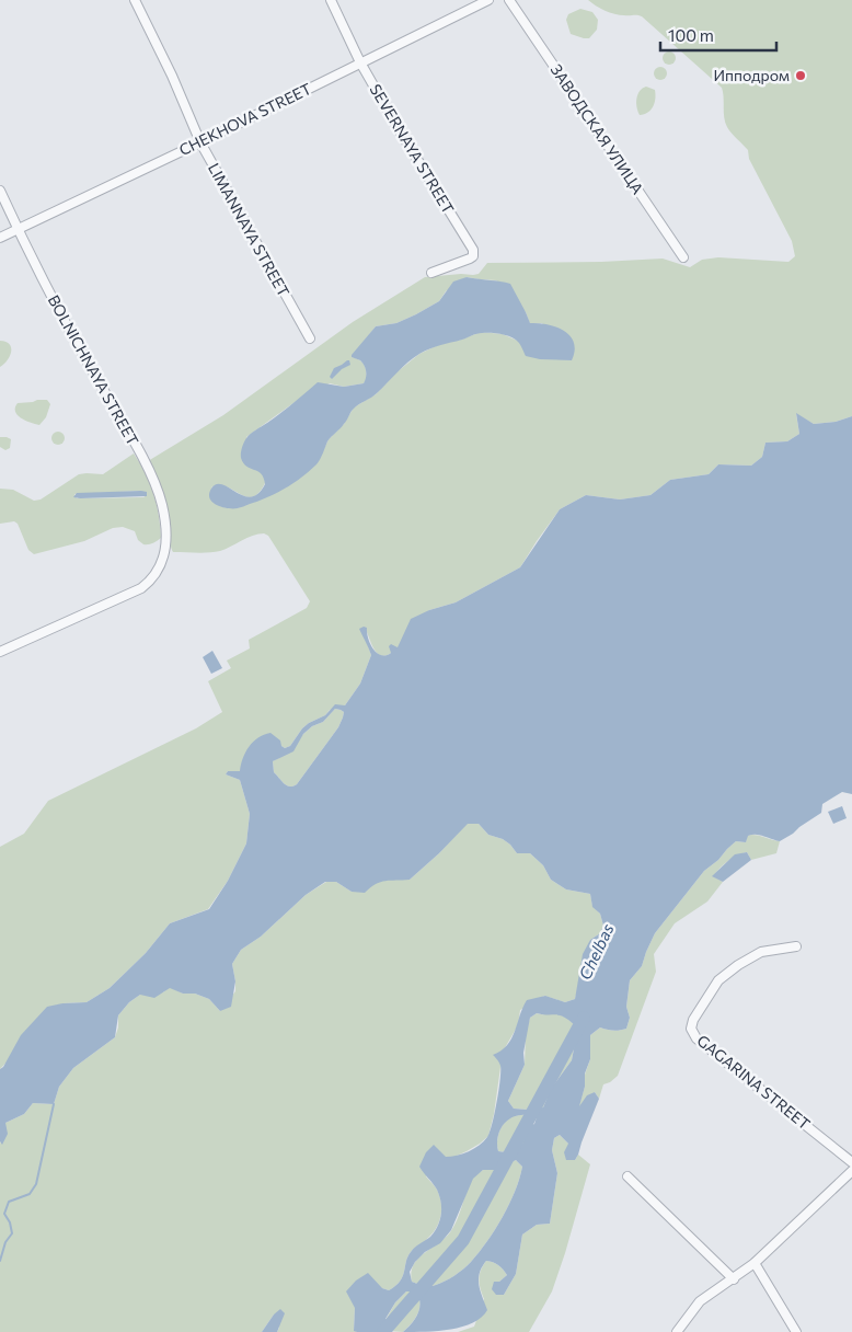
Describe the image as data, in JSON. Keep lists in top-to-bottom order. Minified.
{"streets":{"street":["CHEKHOVA STREET","ЗАВОДСКАЯ УЛИЦА","SEVERNAYA STREET","LIMANNAYA STREET","BOLNICHNAYA STREET","GAGARINA STREET"]},"crossings":[["CHEKHOVA STREET","SEVERNAYA STREET"],["CHEKHOVA STREET","LIMANNAYA STREET"],["CHEKHOVA STREET","BOLNICHNAYA STREET"]],"water":["Chelbas"],"places":["Ипподром"],"scale_bar":"100 m"}
